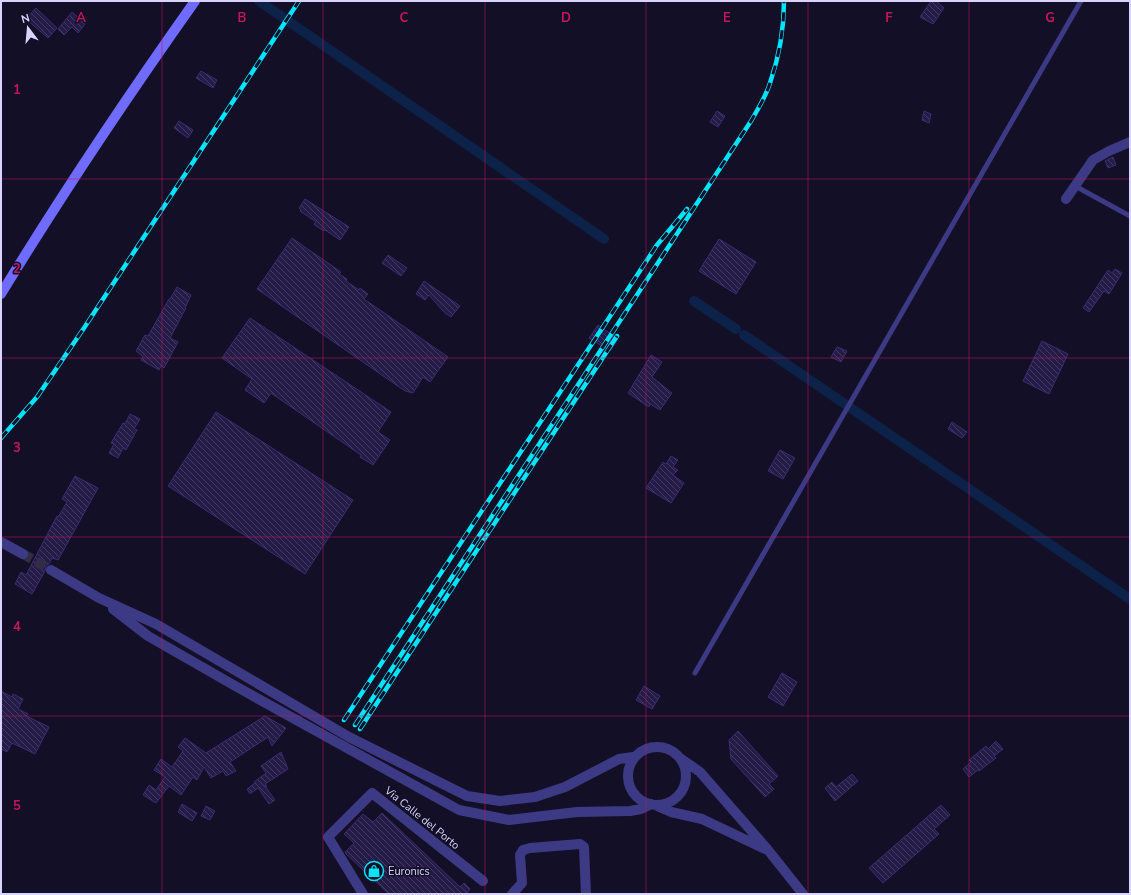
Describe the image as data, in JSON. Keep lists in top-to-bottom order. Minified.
{"streets":{"street":["Via Calle del Porto"]},"places":{"shop":["Euronics"]},"north":"top","grid":{"columns":["A","B","C","D","E","F","G"],"rows":["1","2","3","4","5"]}}
